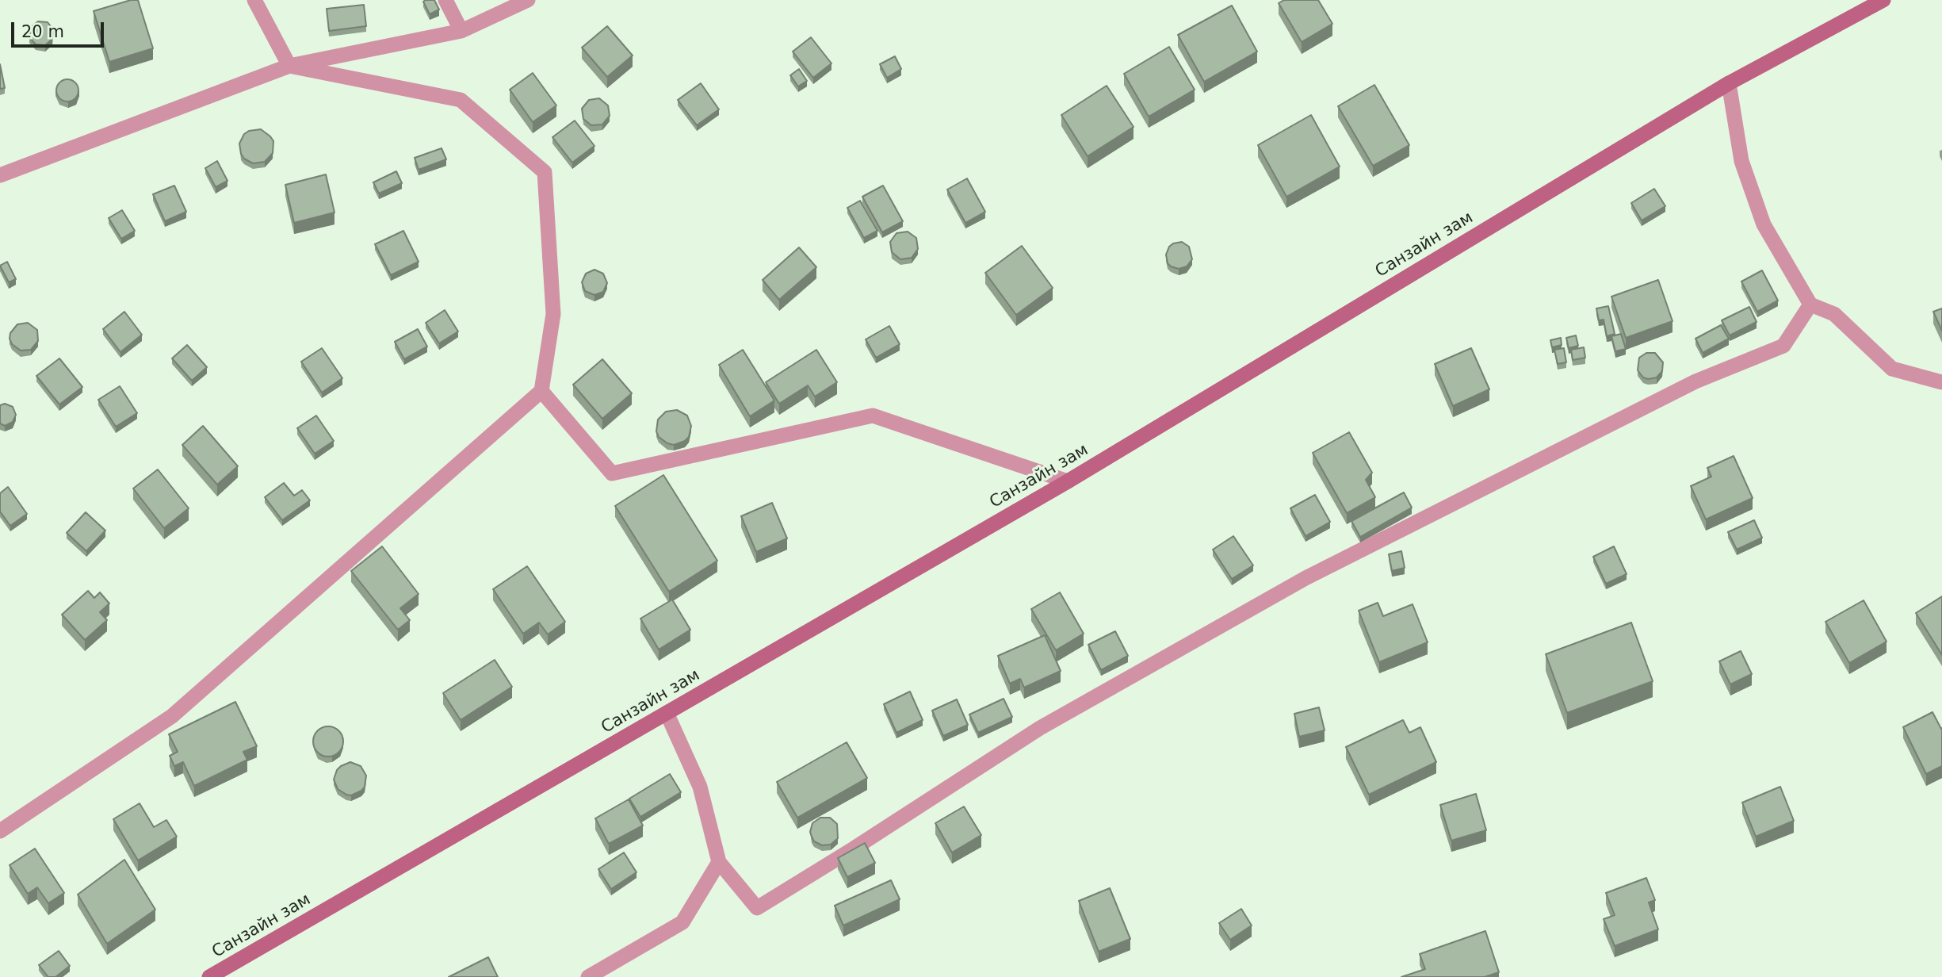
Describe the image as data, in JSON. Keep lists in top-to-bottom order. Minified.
{"streets":{"main road":["Санзайн зам"]},"scale_bar":"20 m"}
